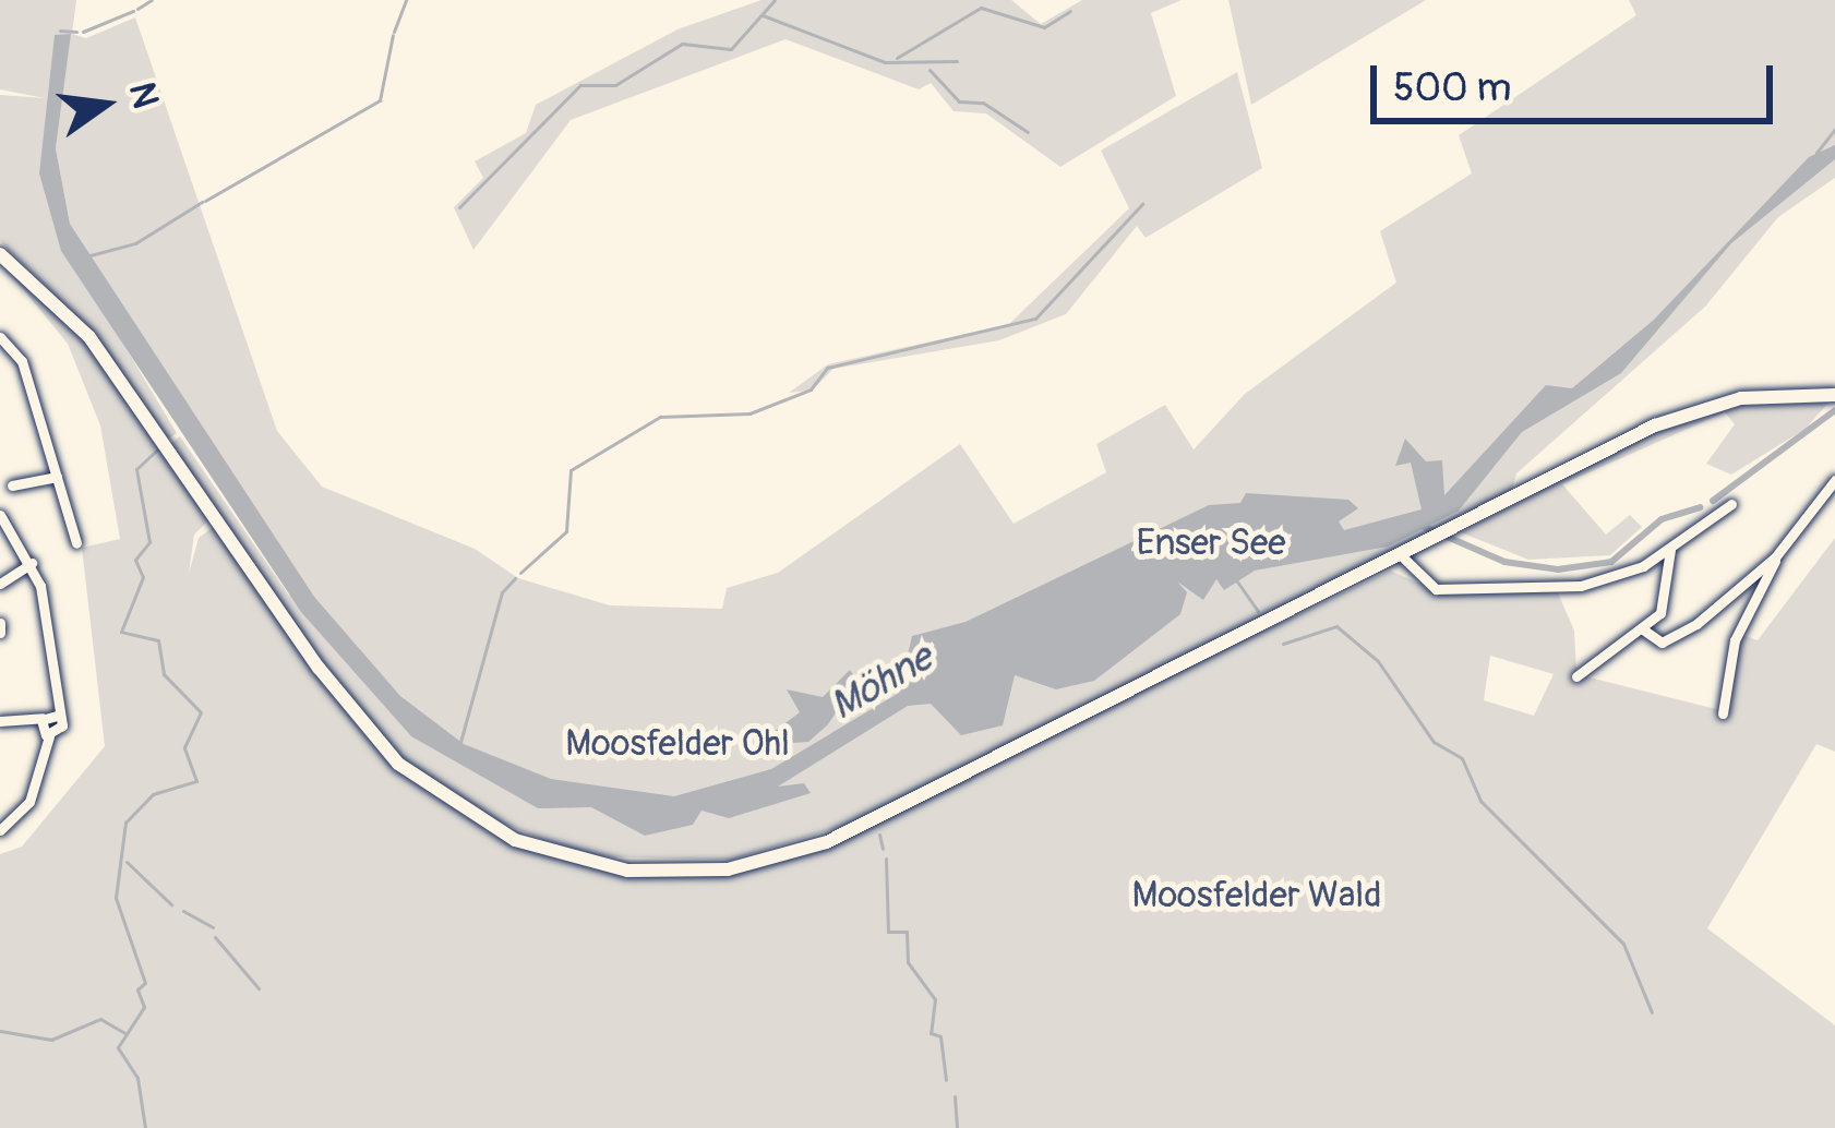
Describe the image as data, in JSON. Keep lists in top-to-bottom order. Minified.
{"water":["Möhne"],"parks":["Enser See","Moosfelder Ohl","Moosfelder Wald"],"scale_bar":"500 m","north":"right"}
